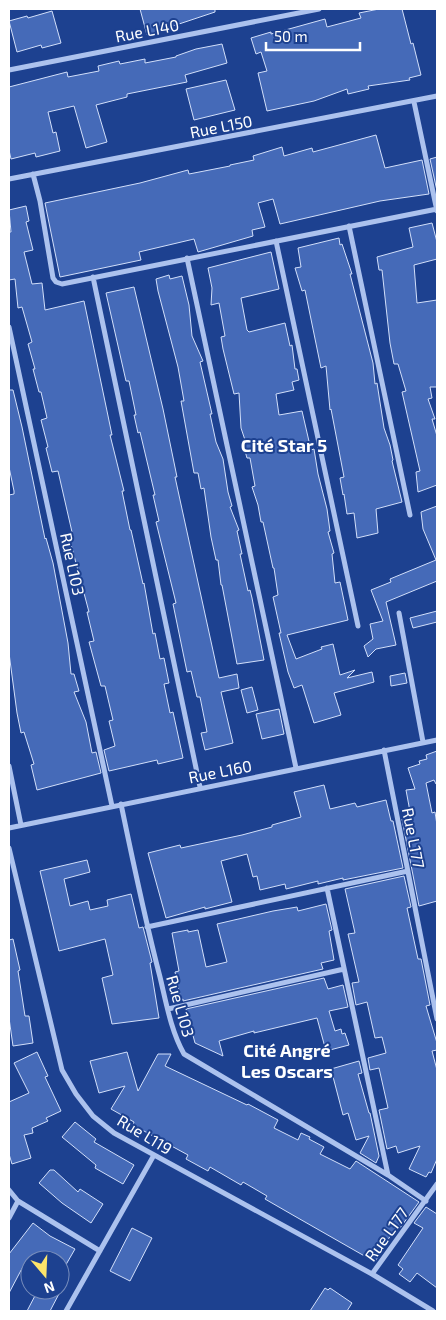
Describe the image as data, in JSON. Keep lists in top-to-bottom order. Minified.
{"streets":{"street":["Rue L140","Rue L150","Rue L103","Rue L160","Rue L177","Rue L119"]},"crossings":[["Rue L103","Rue L160"],["Rue L103","Rue L177"],["Rue L160","Rue L177"],["Rue L177","Rue L119"]],"districts":["Cité Star 5","Cité Angré Les Oscars"],"scale_bar":"50 m","north":"bottom"}
